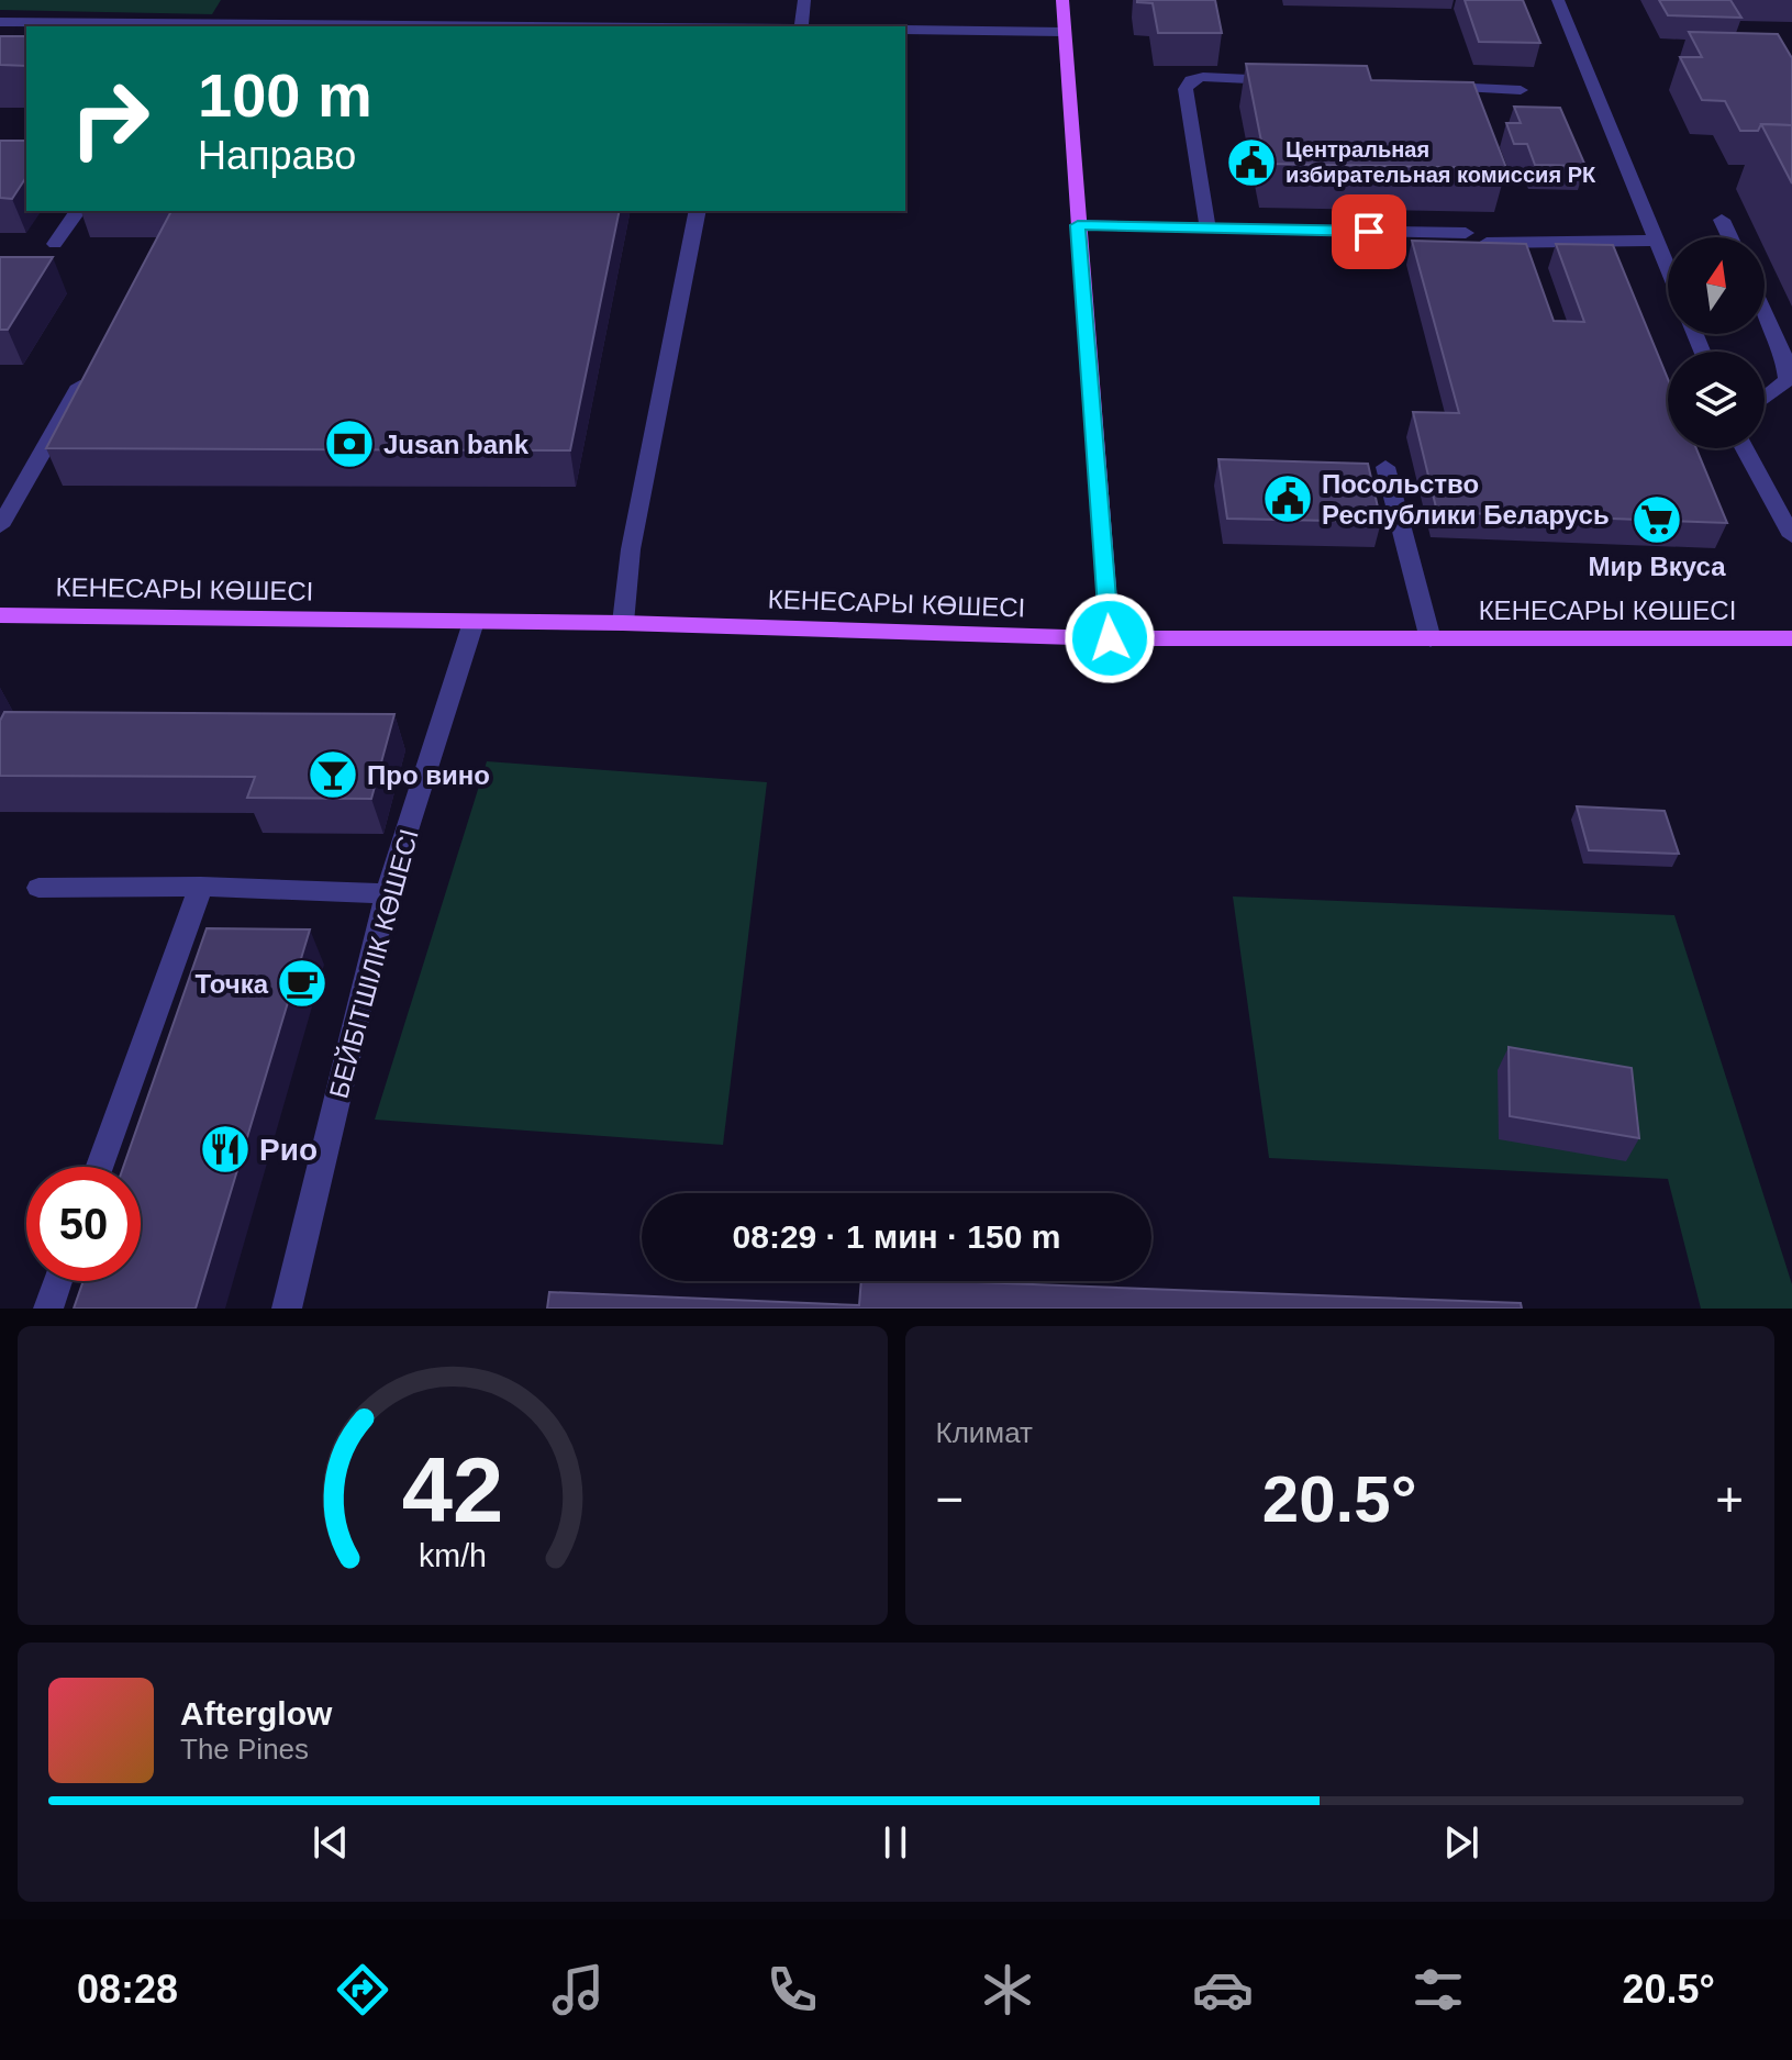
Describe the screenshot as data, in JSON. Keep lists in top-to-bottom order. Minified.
{"streets":{"main road":["КЕНЕСАРЫ КӨШЕСІ"],"street":["БЕЙБІТШІЛІК КӨШЕСІ"]},"crossings":[["КЕНЕСАРЫ КӨШЕСІ","БЕЙБІТШІЛІК КӨШЕСІ"]],"places":{"public building":["Центральная избирательная комиссия РК","Посольство Республики Беларусь"],"bank":["Jusan bank"],"supermarket":["Мир Вкуса"],"bar":["Про вино"],"cafe":["Точка"],"restaurant":["Рио"]},"north":"top","page":{"turn":["100 m","Направо"],"limit":"50","trip":"08:29 · 1 мин · 150 m","tile":"Климат","heat":["−","20.5°","+"],"song":["Afterglow","The Pines"],"tabs":["08:28","20.5°"],"gauge":["42","km/h"]}}
